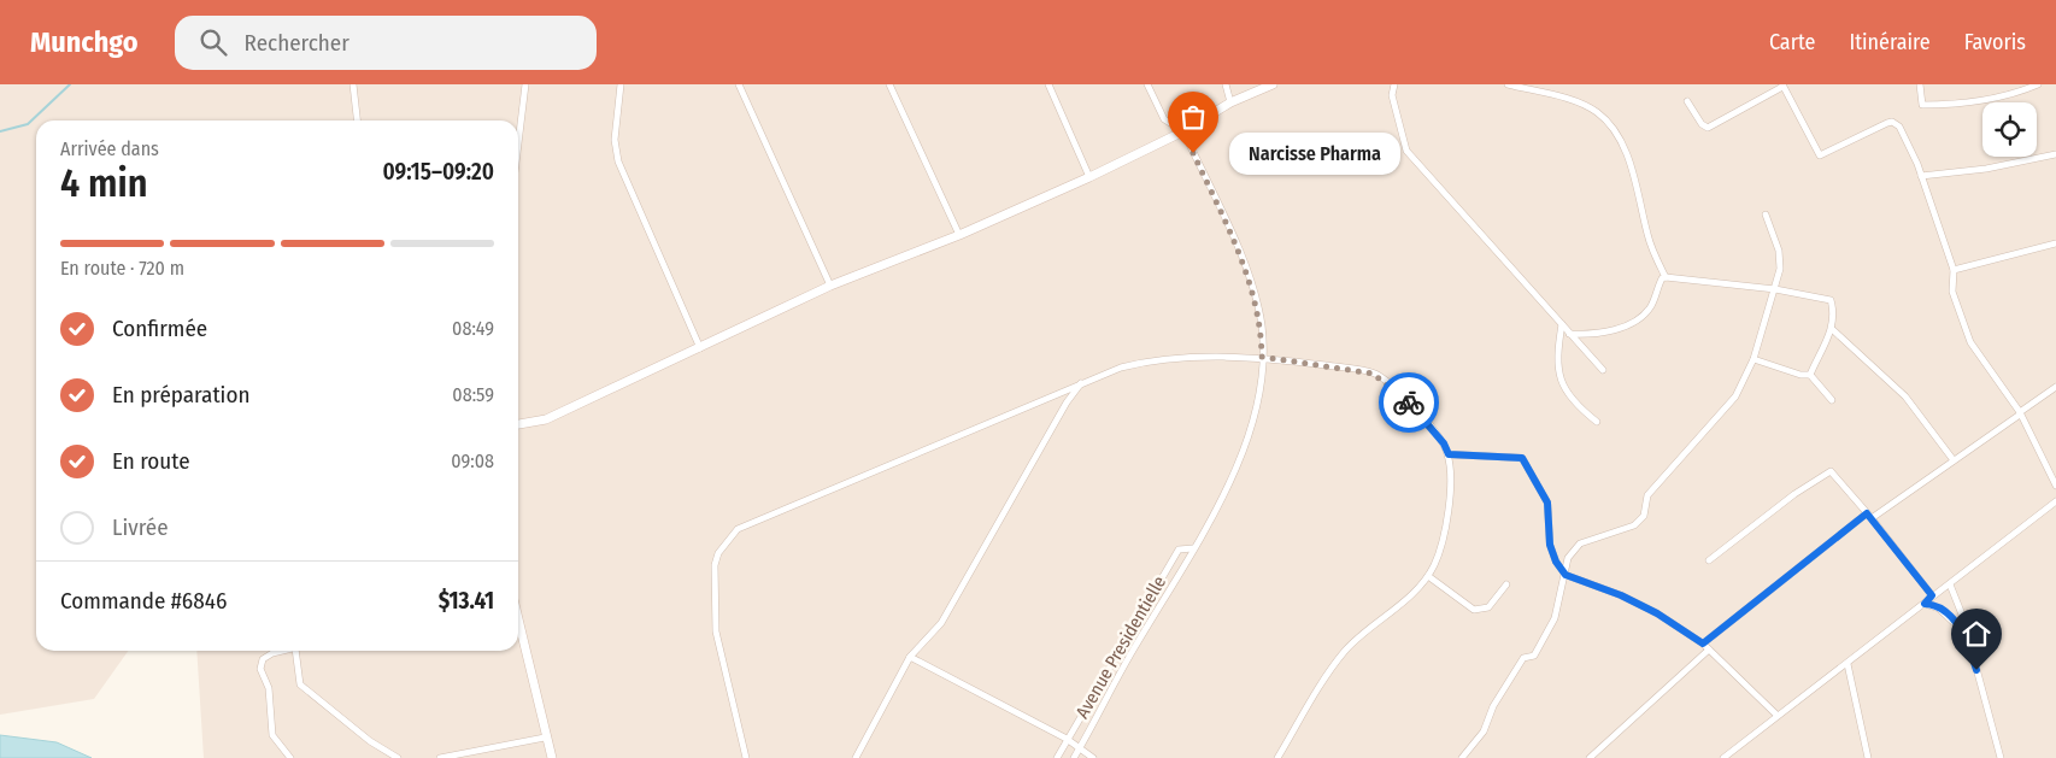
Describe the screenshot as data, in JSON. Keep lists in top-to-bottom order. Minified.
{"streets":{"street":["Avenue Presidentielle"]},"places":["Narcisse Pharma"],"page":{"header":"Munchgo","search":"Rechercher","nav":["Carte","Itinéraire","Favoris"],"heading":["4 min","Arrivée dans","09:15–09:20"],"panel":["Commande #6846","$13.41"],"bubble":"Narcisse Pharma","bar":"En route · 720 m","list":[["Confirmée","08:49"],["En préparation","08:59"],["En route","09:08"],"Livrée"]}}
